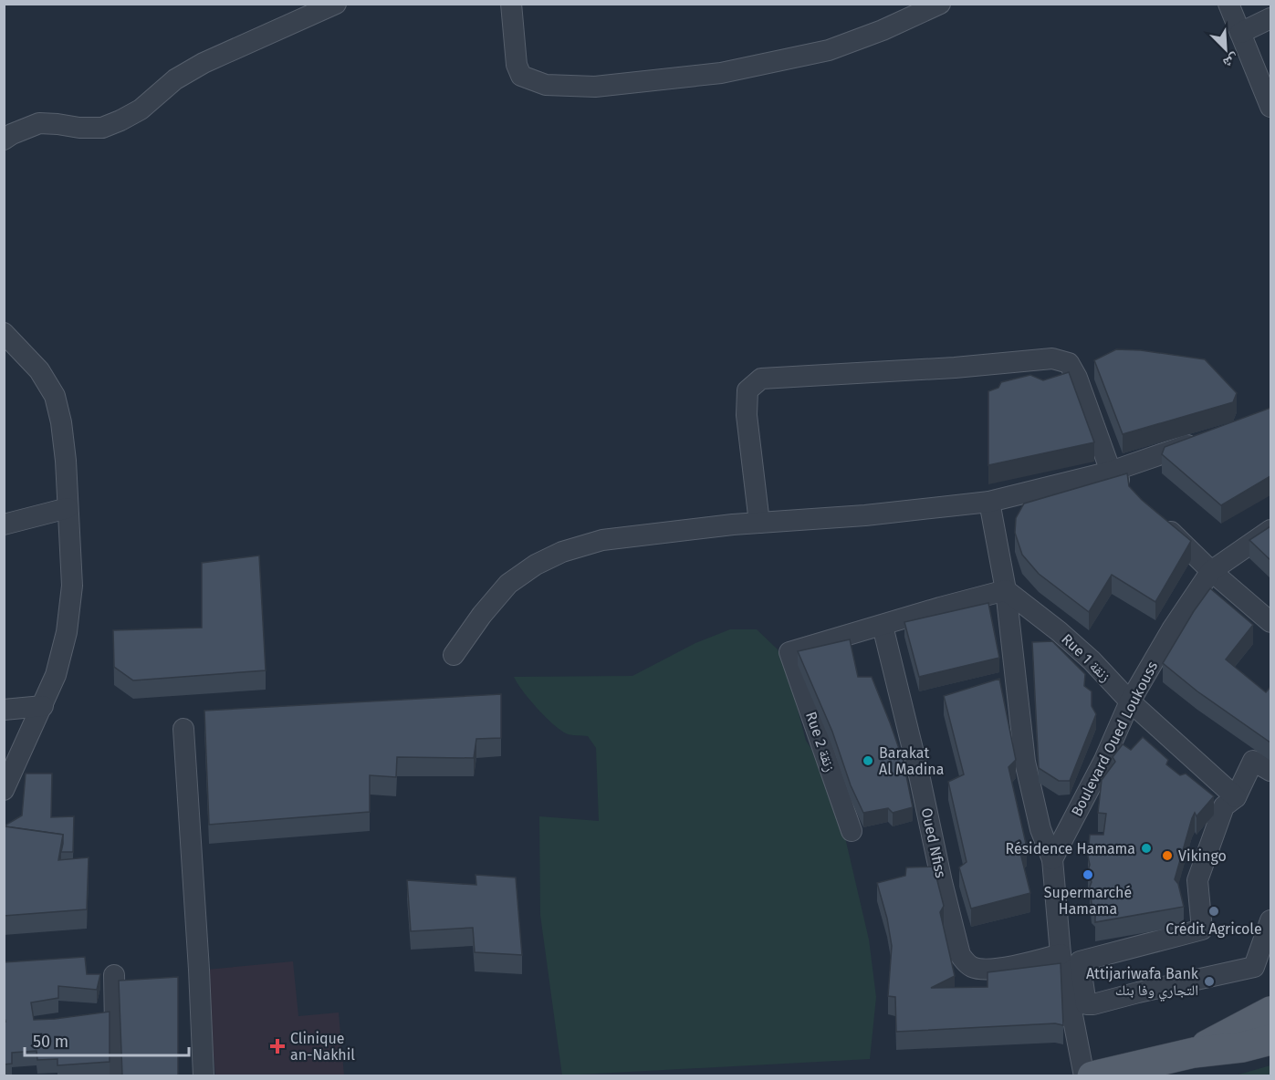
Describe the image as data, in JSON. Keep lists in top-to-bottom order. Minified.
{"streets":{"street":["Rue 1 زنقة","Boulevard Oued Loukouss","Rue 2 زنقة","Oued Nfiss"]},"crossings":[["Rue 1 زنقة","Boulevard Oued Loukouss"],["Rue 2 زنقة","Oued Nfiss"]],"places":{"other":["Barakat Al Madina","Résidence Hamama","Vikingo","Supermarché Hamama","Crédit Agricole","Attijariwafa Bank التجاري وفا بنك"],"health":["Clinique an-Nakhil"]},"scale_bar":"50 m","north":"bottom right"}
